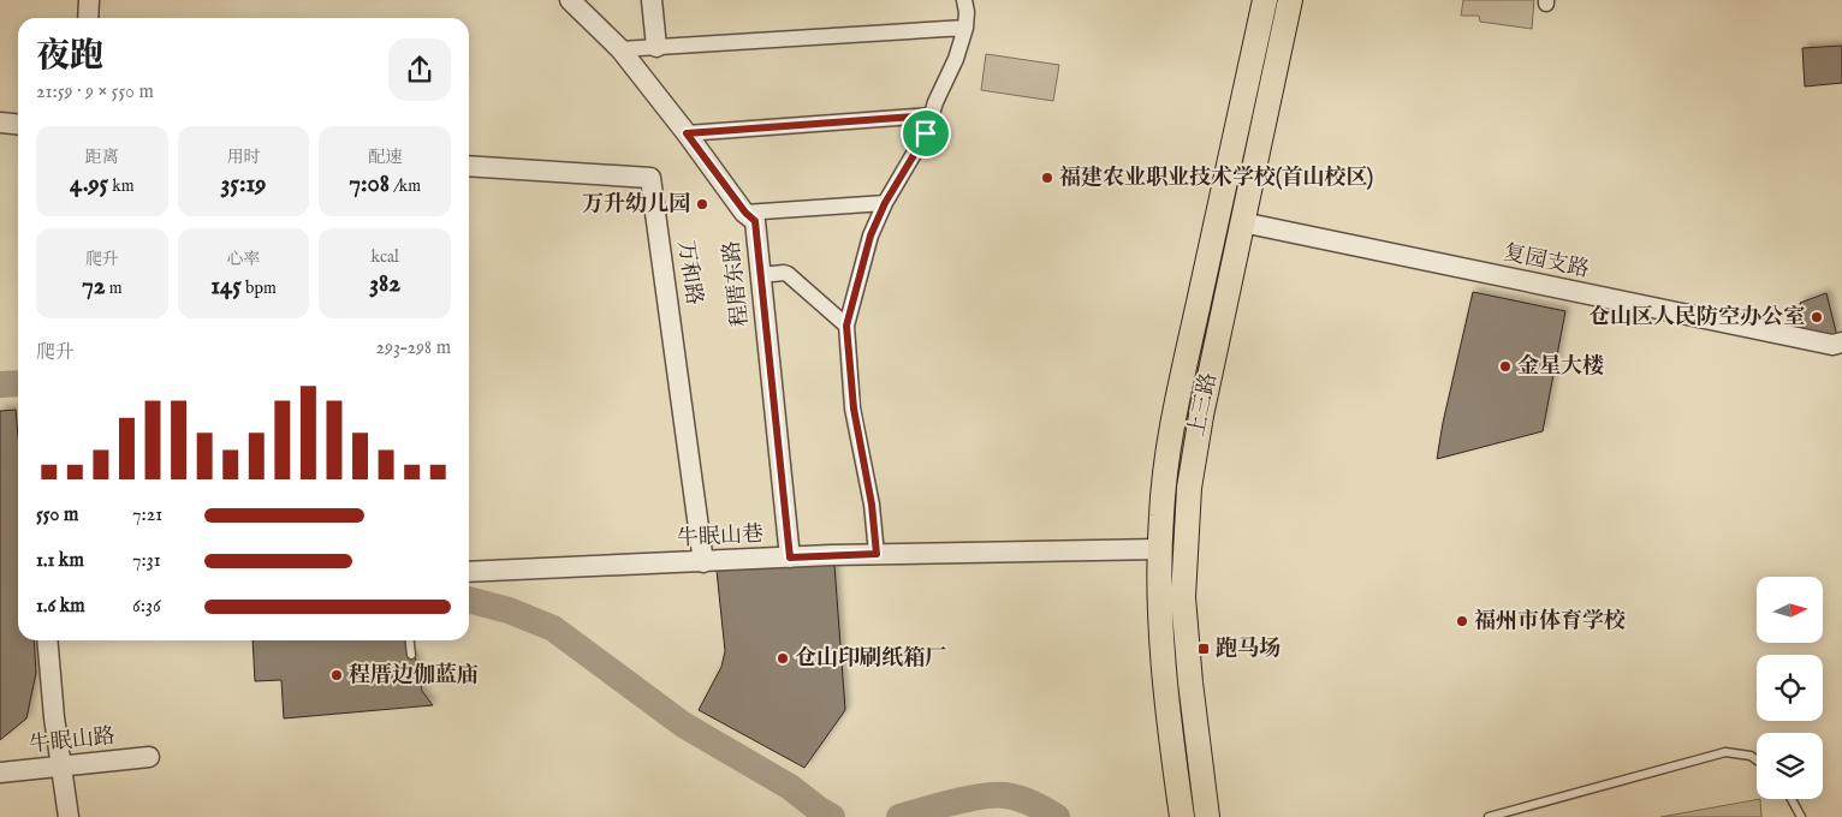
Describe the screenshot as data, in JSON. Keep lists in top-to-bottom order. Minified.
{"streets":{"main road":["上三路"],"street":["复园支路","万和路","程厝东路","牛眠山巷","牛眠山路"]},"crossings":[["复园支路","上三路"],["万和路","牛眠山巷"],["程厝东路","牛眠山巷"],["上三路","牛眠山巷"]],"places":{"other":["福建农业职业技术学校(首山校区)","万升幼儿园","仓山区人民防空办公室","金星大楼","福州市体育学校","仓山印刷纸箱厂","程厝边伽蓝庙"],"transit":["跑马场"]},"north":"right","page":{"heading":["夜跑","21:59 · 9 × 550 m"],"stats":[["距离","4.95 km"],["用时","35:19"],["配速","7:08 /km"],["爬升","72 m"],["心率","145 bpm"],["kcal","382"]],"chart":["爬升","293–298 m"],"list":[{"name":"550 m","note":"7:21"},{"name":"1.1 km","note":"7:31"},{"name":"1.6 km","note":"6:36"}]}}
